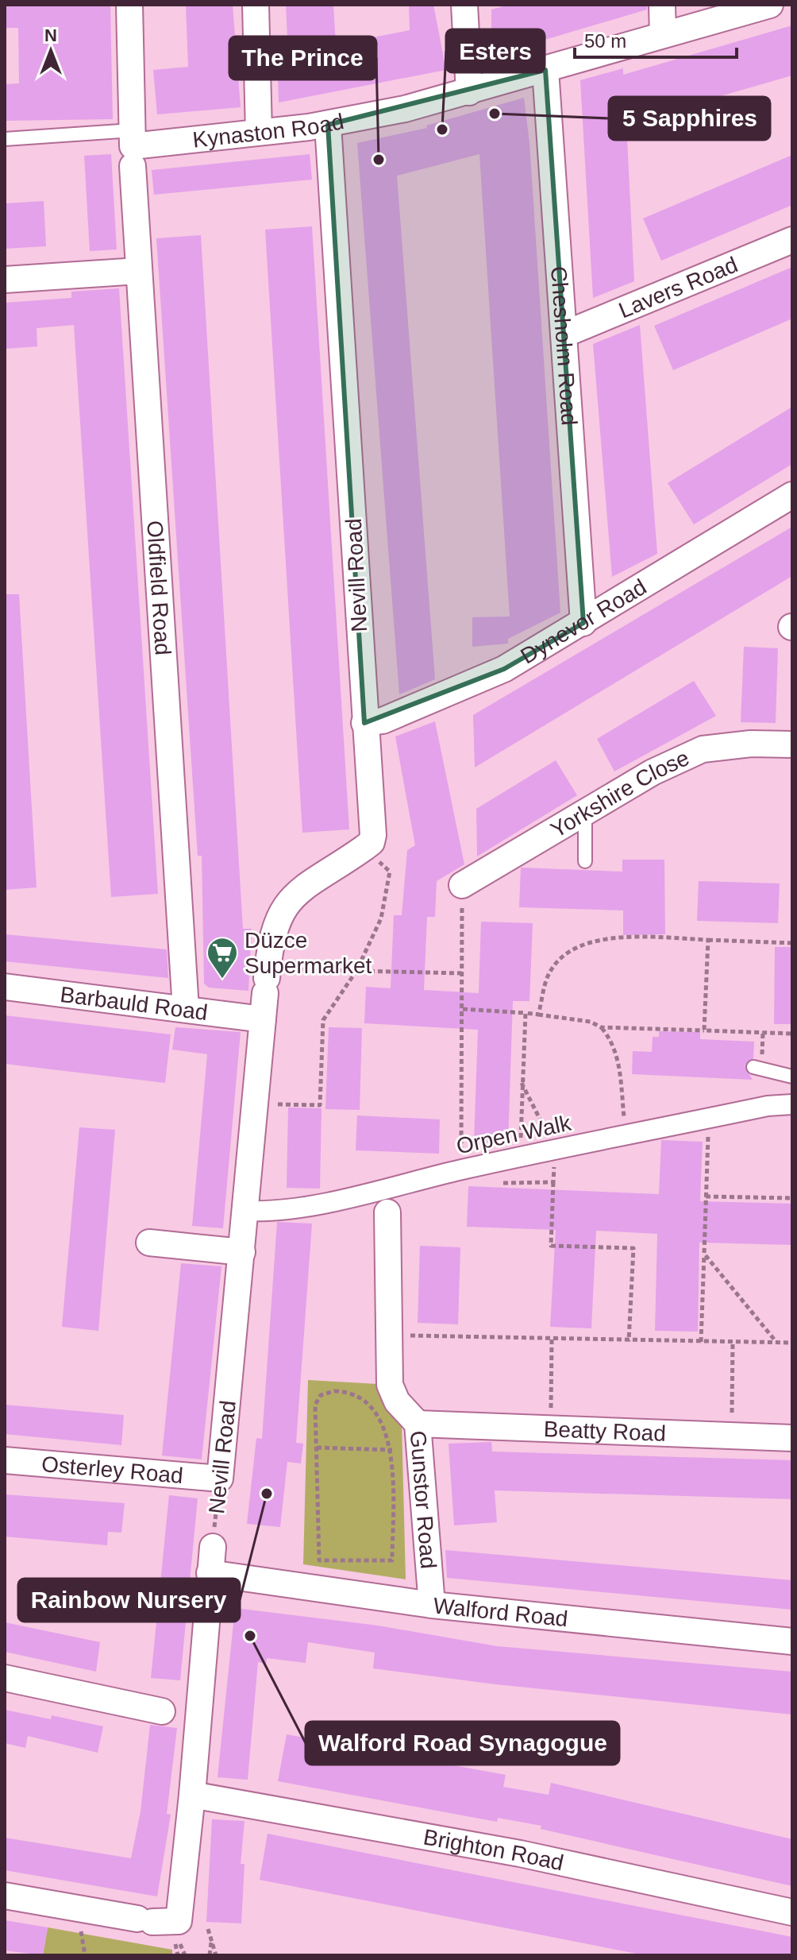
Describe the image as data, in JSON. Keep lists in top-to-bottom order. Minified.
{"streets":{"street":["Kynaston Road","Lavers Road","Chesholm Road","Nevill Road","Oldfield Road","Dynevor Road","Yorkshire Close","Barbauld Road","Orpen Walk","Beatty Road","Osterley Road","Gunstor Road","Walford Road","Brighton Road"]},"crossings":[["Kynaston Road","Chesholm Road"],["Kynaston Road","Nevill Road"],["Kynaston Road","Oldfield Road"],["Lavers Road","Chesholm Road"],["Chesholm Road","Dynevor Road"],["Nevill Road","Dynevor Road"],["Nevill Road","Barbauld Road"],["Nevill Road","Orpen Walk"],["Nevill Road","Osterley Road"],["Nevill Road","Walford Road"],["Nevill Road","Brighton Road"],["Oldfield Road","Barbauld Road"],["Beatty Road","Gunstor Road"],["Gunstor Road","Walford Road"]],"places":{"other":["5 Sapphires","Esters","The Prince","Rainbow Nursery","Walford Road Synagogue"],"supermarket":["Düzce Supermarket"]},"scale_bar":"50 m","north":"top"}
